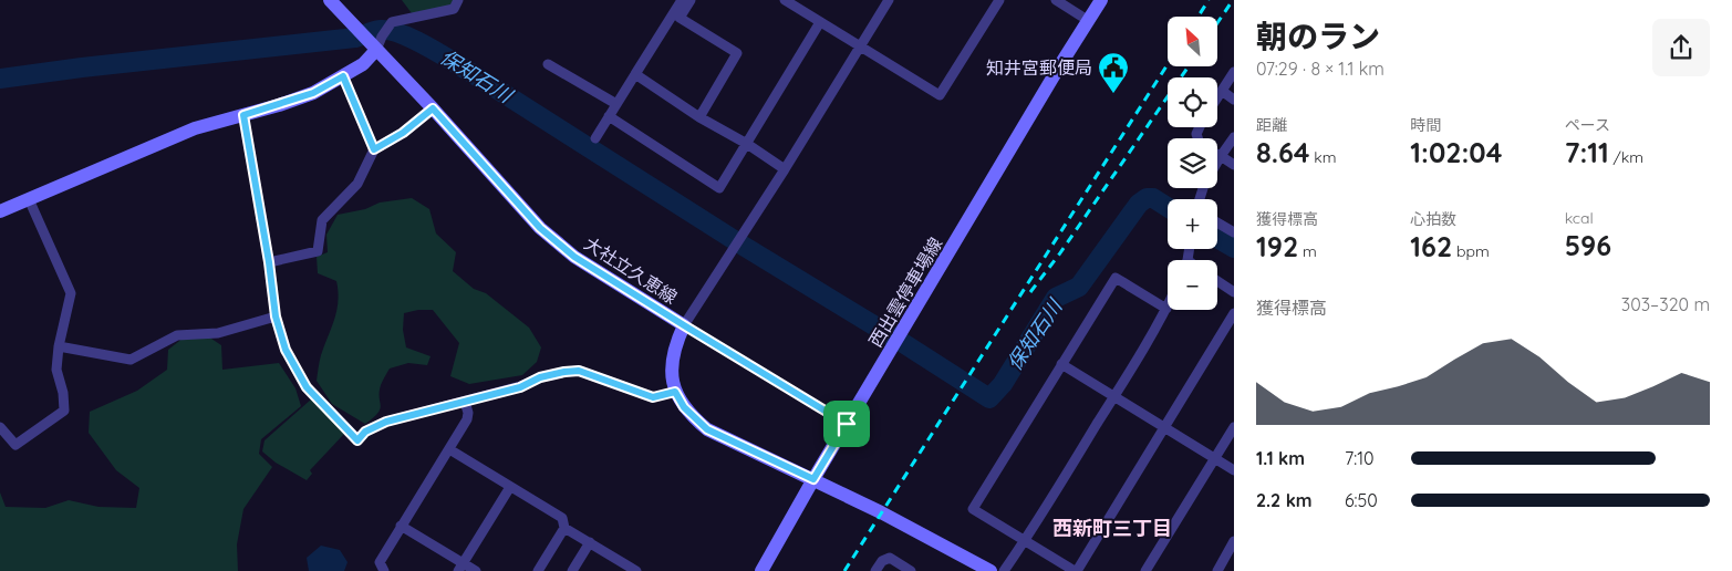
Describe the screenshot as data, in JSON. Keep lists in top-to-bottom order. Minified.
{"streets":{"main road":["大社立久恵線","西出雲停車場線"]},"crossings":[["大社立久恵線","西出雲停車場線"]],"districts":["西新町三丁目"],"water":["保知石川"],"places":{"public building":["知井宮郵便局"]},"north":"top left","page":{"heading":["朝のラン","07:29 · 8 × 1.1 km"],"map_buttons":["+","−"],"stats":[["距離","8.64 km"],["時間","1:02:04"],["ペース","7:11 /km"],["獲得標高","192 m"],["心拍数","162 bpm"],["kcal","596"]],"chart":["獲得標高","303–320 m"],"list":[{"name":"1.1 km","note":"7:10"},{"name":"2.2 km","note":"6:50"}]}}
